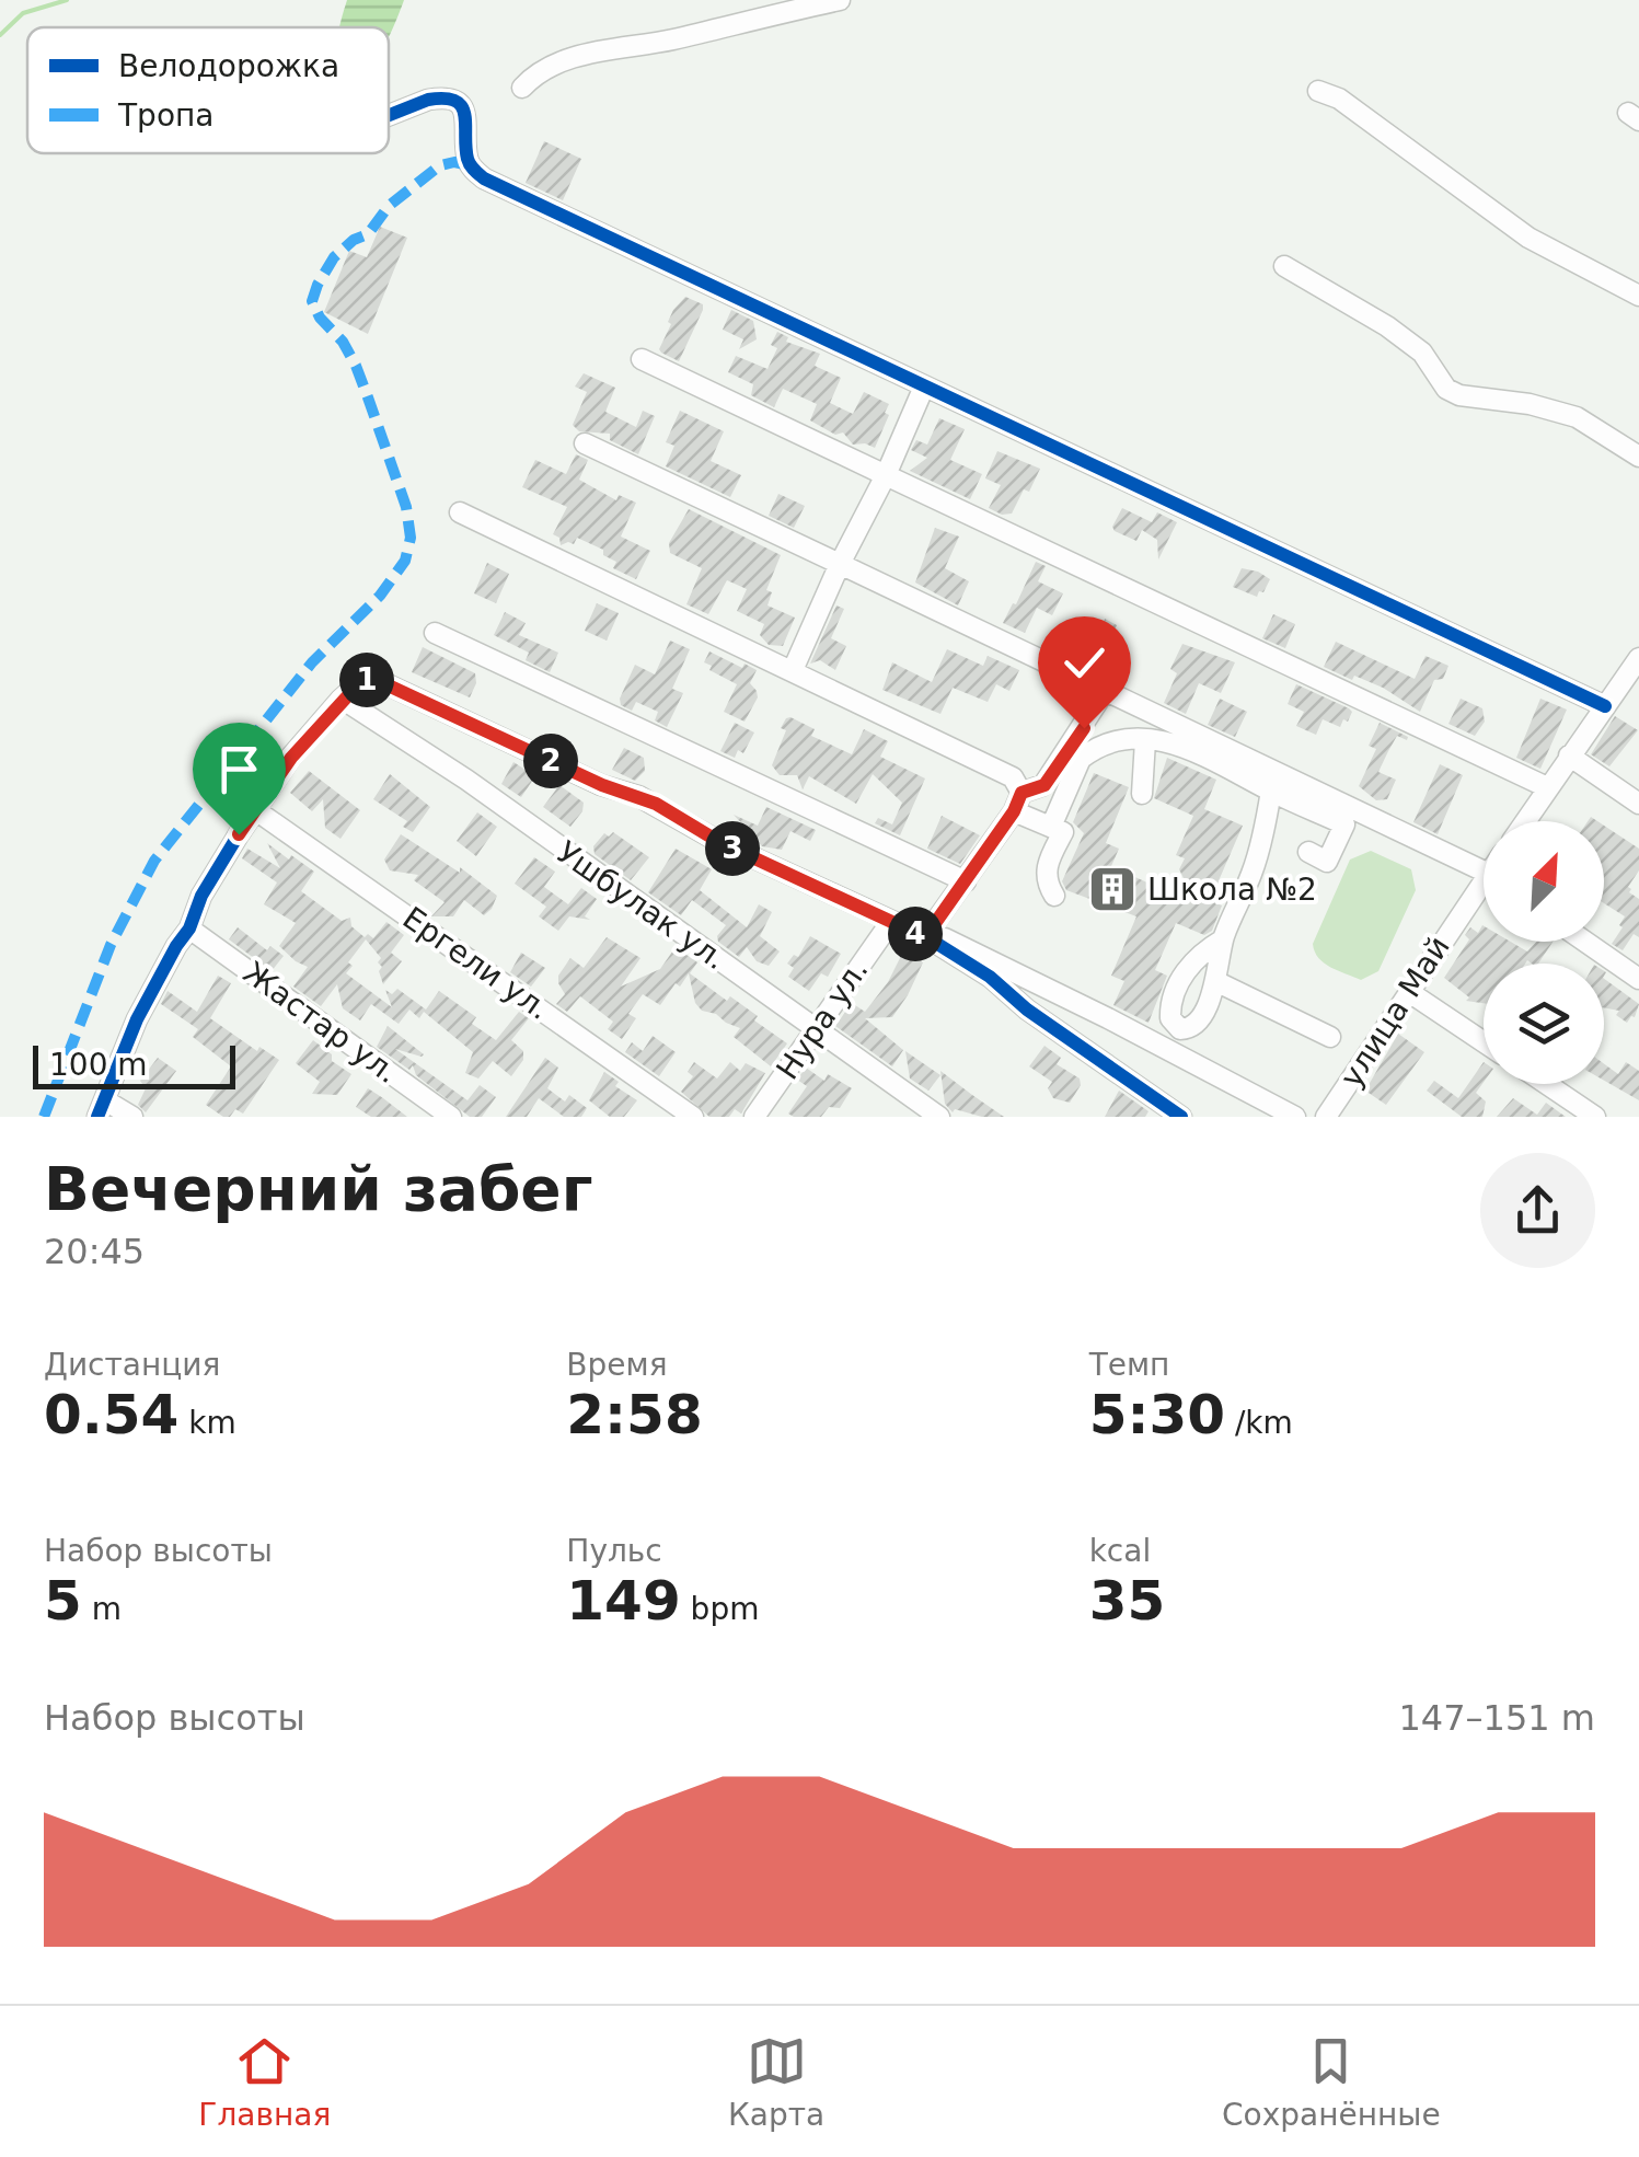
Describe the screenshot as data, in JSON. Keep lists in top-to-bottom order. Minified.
{"streets":{"street":["Ушбулак ул.","Ергели ул.","улица Май","Нура ул.","Жастар ул."]},"crossings":[["Ушбулак ул.","Нура ул."]],"places":{"building":["Школа №2"]},"legend":["Велодорожка","Тропа"],"scale_bar":"100 m","north":"top right","page":{"pins":["1","2","3","4"],"scale":"100 m","heading":["Вечерний забег","20:45"],"stats":[["Дистанция","0.54 km"],["Время","2:58"],["Темп","5:30 /km"],["Набор высоты","5 m"],["Пульс","149 bpm"],["kcal","35"]],"chart":["Набор высоты","147–151 m"],"tabs":["Главная","Карта","Сохранённые"]}}
